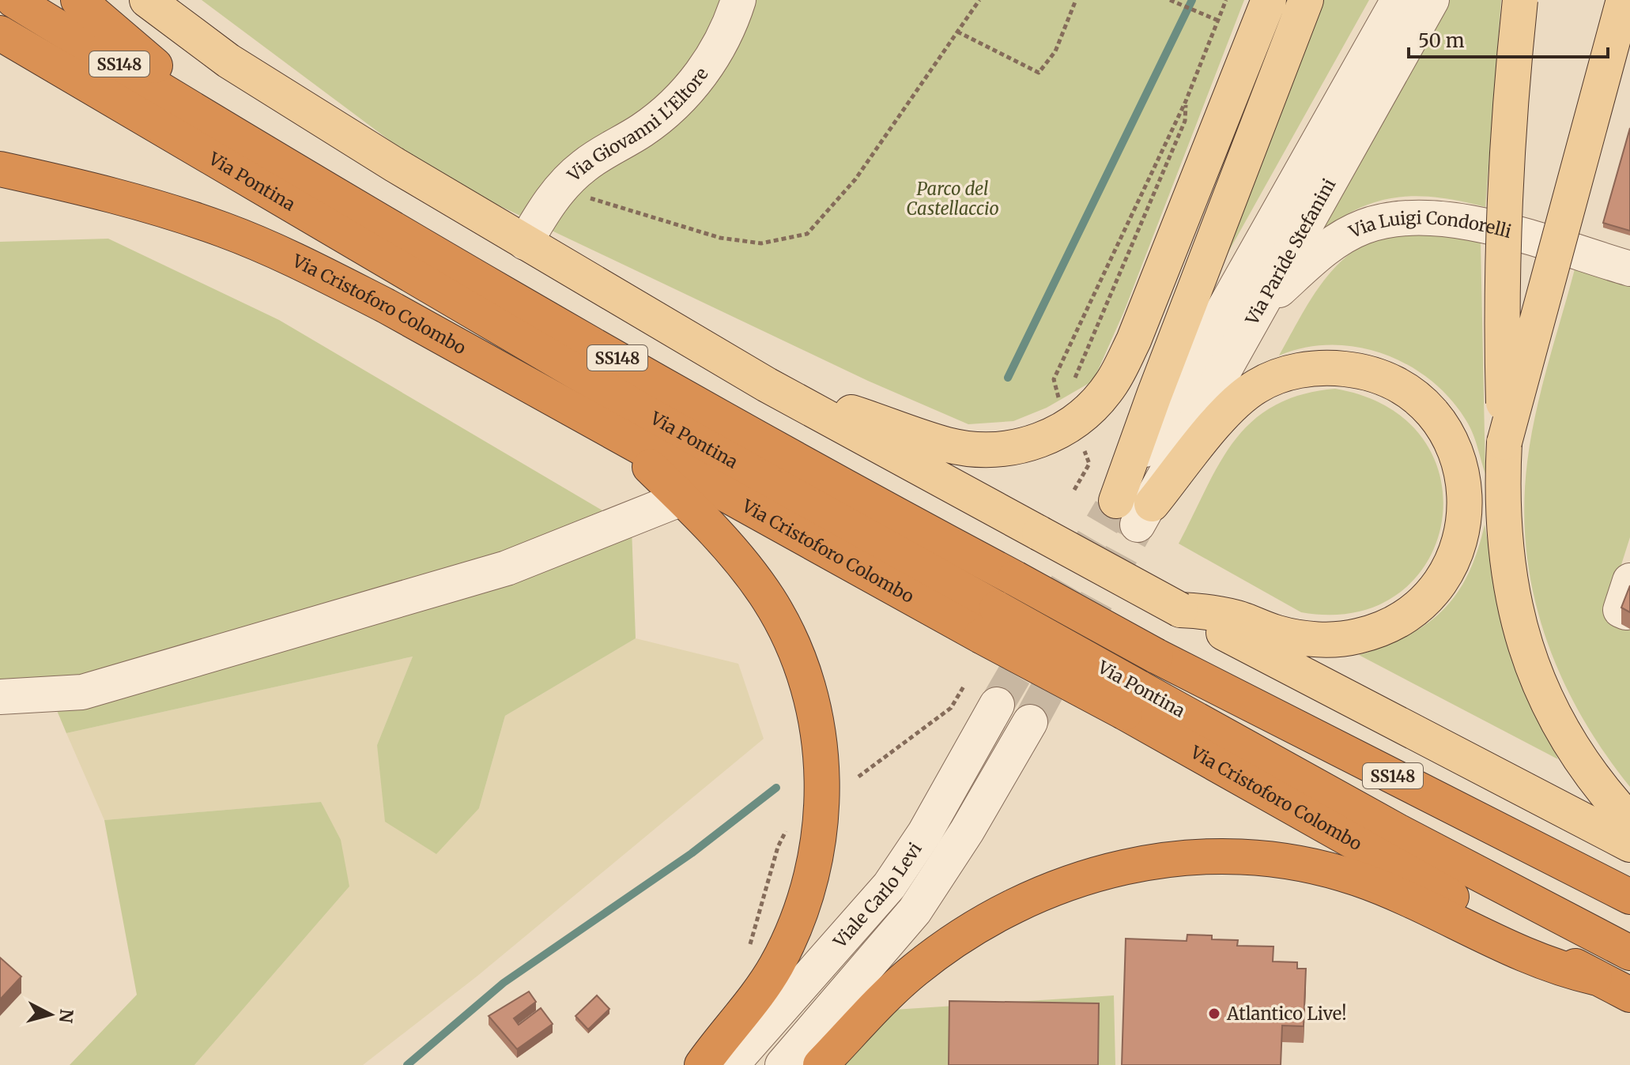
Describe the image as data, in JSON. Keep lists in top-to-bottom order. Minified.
{"streets":{"highway":["SS148","Via Pontina","Via Cristoforo Colombo"],"street":["Via Giovanni L'Eltore","Via Luigi Condorelli","Via Paride Stefanini","Viale Carlo Levi"]},"crossings":[["SS148","Via Pontina"],["Via Pontina","Via Cristoforo Colombo"],["Via Luigi Condorelli","Via Paride Stefanini"]],"parks":["Parco del Castellaccio"],"places":["Atlantico Live!"],"scale_bar":"50 m","north":"right"}
